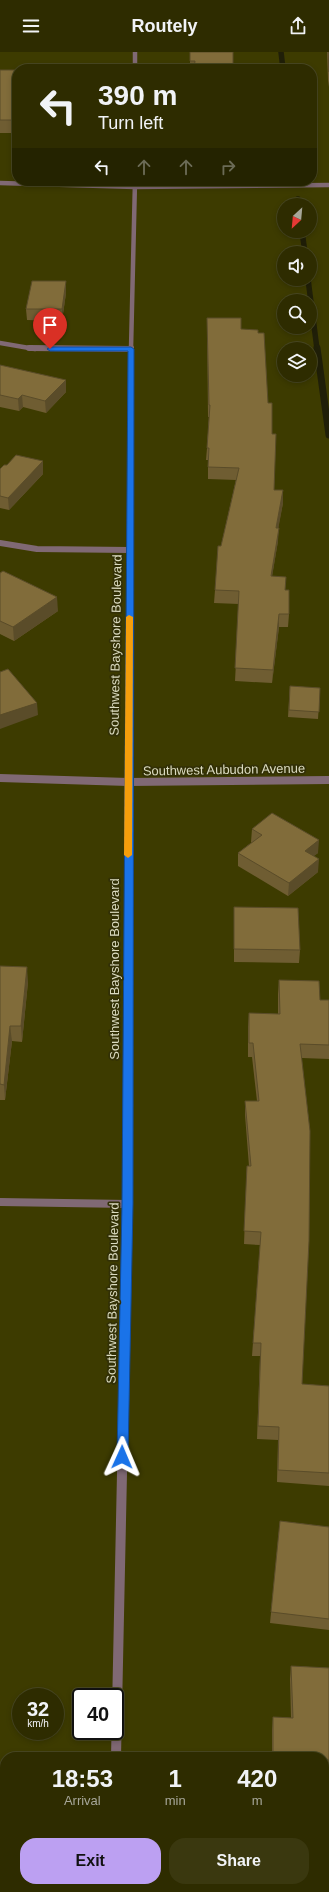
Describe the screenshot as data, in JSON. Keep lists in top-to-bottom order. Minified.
{"streets":{"street":["Southwest Bayshore Boulevard","Southwest Aubudon Avenue"]},"crossings":[["Southwest Bayshore Boulevard","Southwest Aubudon Avenue"]],"north":"bottom left","page":{"header":"Routely","turn":["390 m","Turn left"],"speed":"32 km/h","limit":"40","eta":["18:53","Arrival","1","min","420","m"],"buttons":["Exit","Share"]}}
